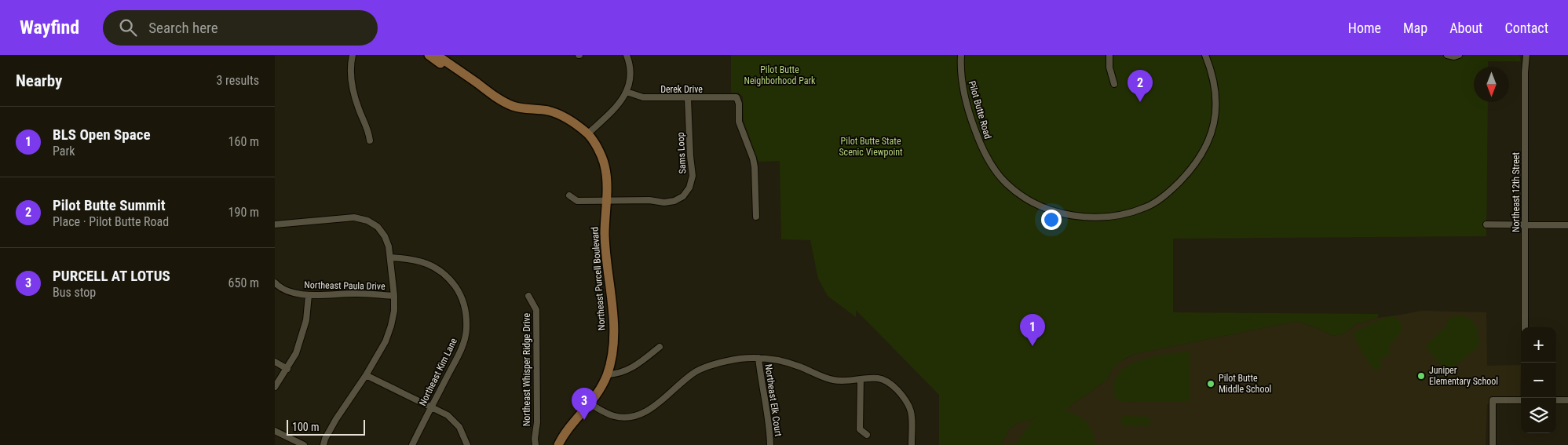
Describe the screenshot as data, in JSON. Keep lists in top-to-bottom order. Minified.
{"streets":{"street":["Derek Drive","Pilot Butte Road","Sams Loop","Northeast 12th Street","Northeast Purcell Boulevard","Northeast Paula Drive","Northeast Whisper Ridge Drive","Northeast Kim Lane","Northeast Elk Court"]},"crossings":[["Derek Drive","Sams Loop"],["Sams Loop","Northeast Purcell Boulevard"]],"parks":["Pilot Butte Neighborhood Park","Pilot Butte State Scenic Viewpoint"],"places":["Juniper Elementary School","Pilot Butte Middle School"],"scale_bar":"100 m","north":"bottom","page":{"header":"Wayfind","search":"Search here","nav":["Home","Map","About","Contact"],"heading":["Nearby","3 results"],"pins":["2","1","3"],"list":[{"mark":"1","name":"BLS Open Space","note":"Park","value":"160 m"},{"mark":"2","name":"Pilot Butte Summit","note":"Place · Pilot Butte Road","value":"190 m"},{"mark":"3","name":"PURCELL AT LOTUS","note":"Bus stop","value":"650 m"}],"map_buttons":["+","−"],"scale":"100 m"}}
